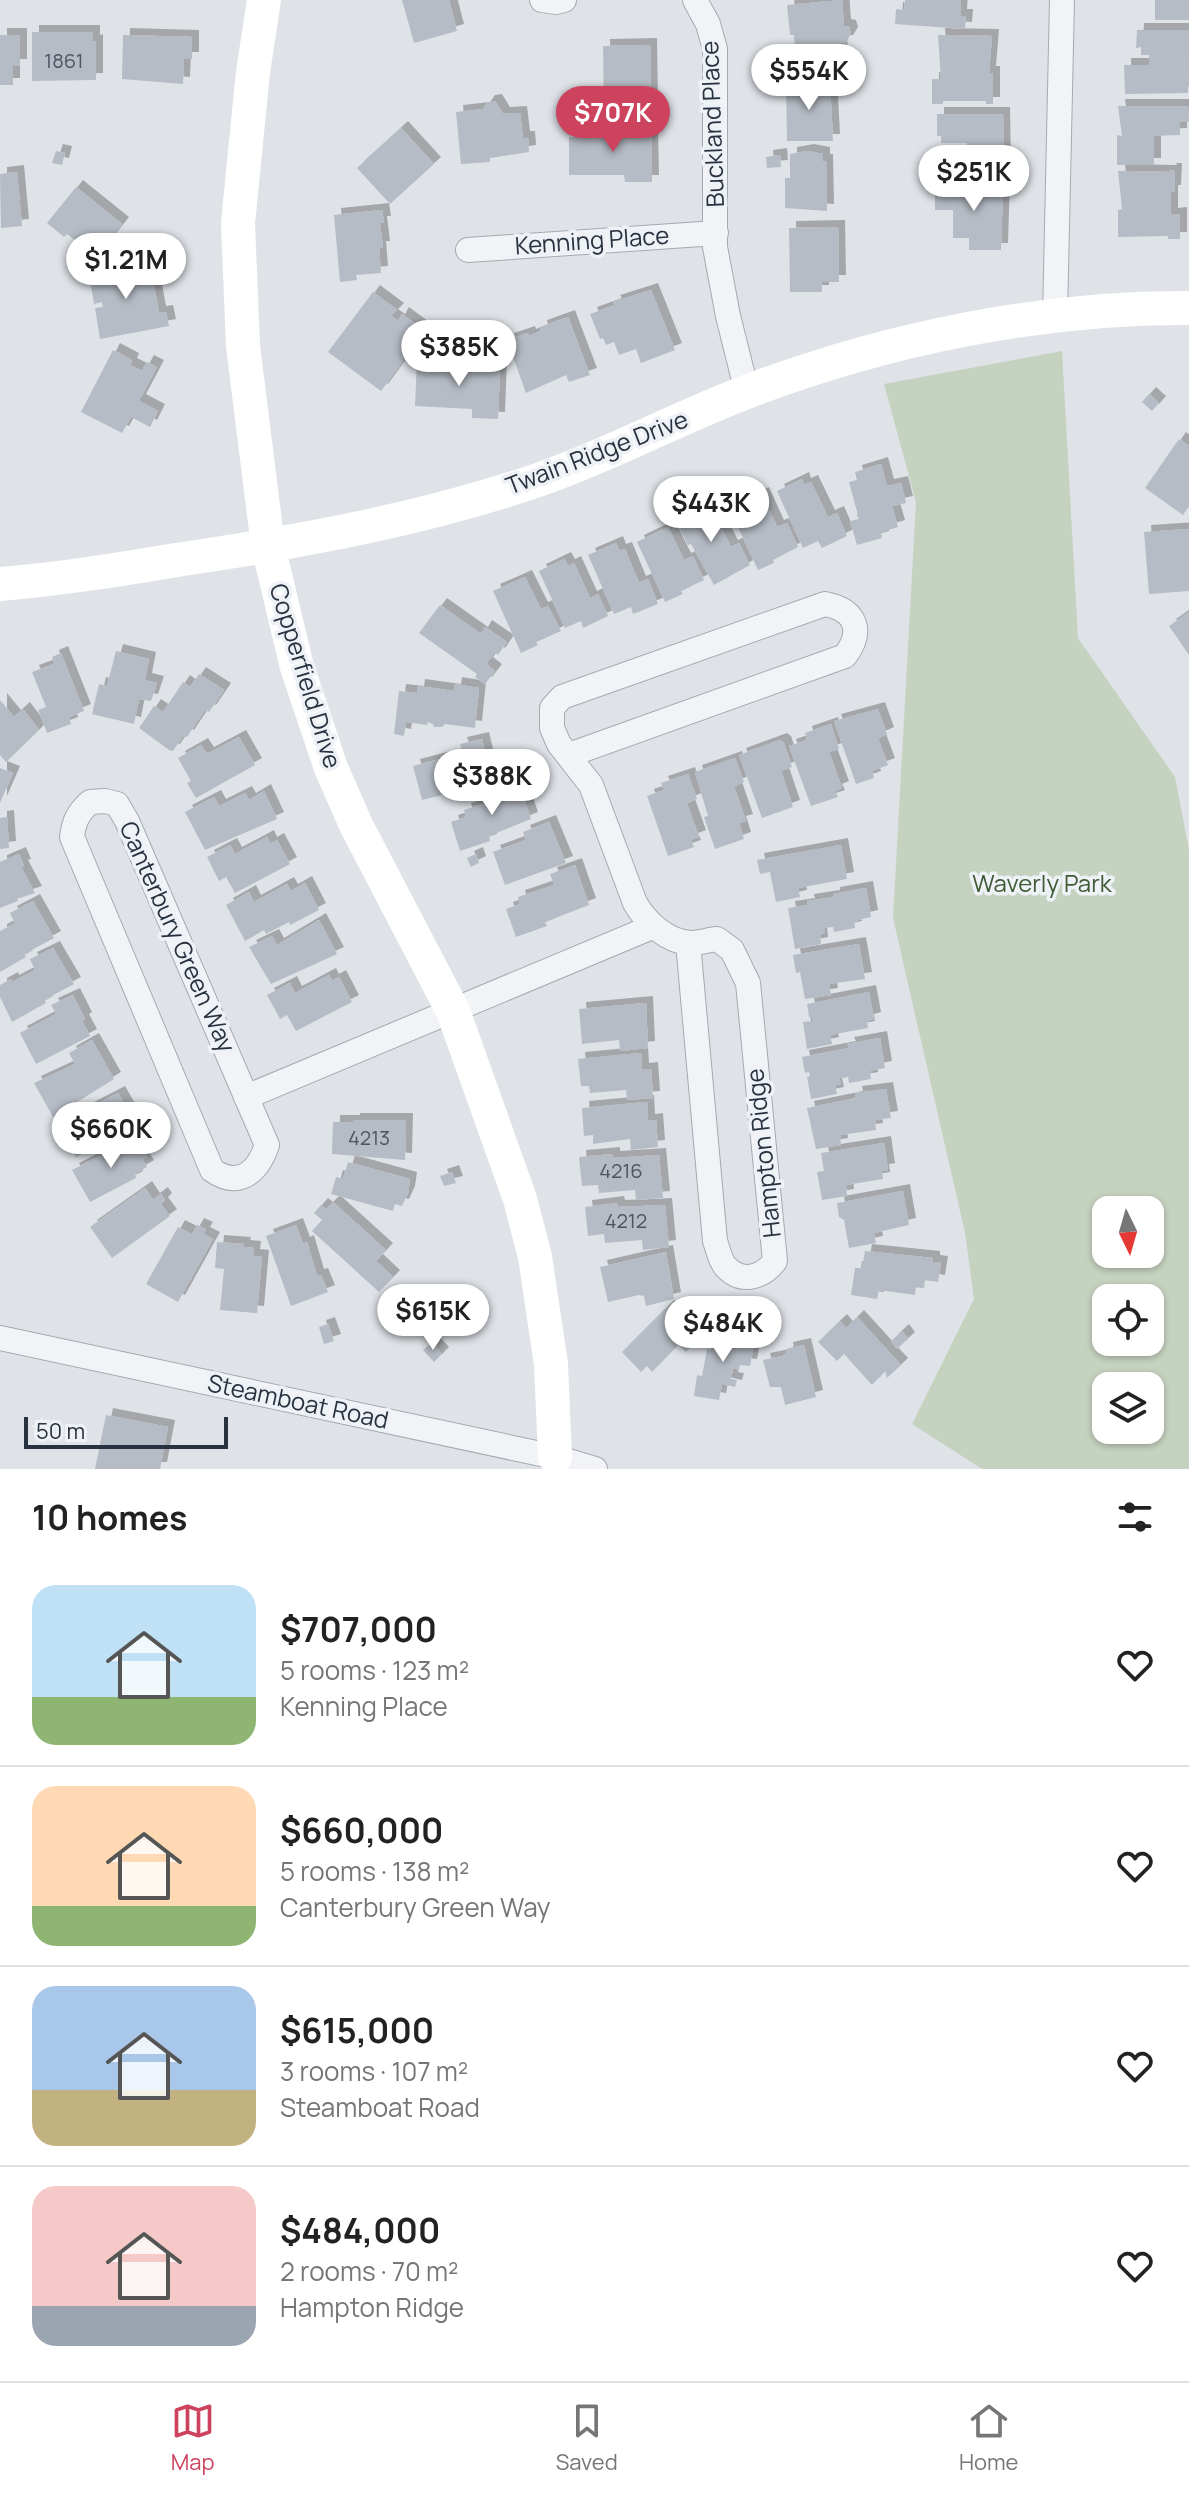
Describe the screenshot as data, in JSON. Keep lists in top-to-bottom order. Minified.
{"streets":{"street":["Buckland Place","Kenning Place","Twain Ridge Drive","Copperfield Drive","Canterbury Green Way","Hampton Ridge","Steamboat Road"]},"crossings":[["Buckland Place","Kenning Place"],["Buckland Place","Twain Ridge Drive"],["Twain Ridge Drive","Copperfield Drive"],["Copperfield Drive","Steamboat Road"]],"parks":["Waverly Park"],"house_numbers":["1861","4213","4216","4212"],"scale_bar":"50 m","north":"bottom","page":{"price":["$554K","$707K","$251K","$1.21M","$385K","$443K","$388K","$660K","$615K","$484K"],"scale":"50 m","heading":"10 homes","list":[{"name":"$707,000","note":"5 rooms · 123 m² · Kenning Place"},{"name":"$660,000","note":"5 rooms · 138 m² · Canterbury Green Way"},{"name":"$615,000","note":"3 rooms · 107 m² · Steamboat Road"},{"name":"$484,000","note":"2 rooms · 70 m² · Hampton Ridge"}],"tabs":["Map","Saved","Home"]}}
